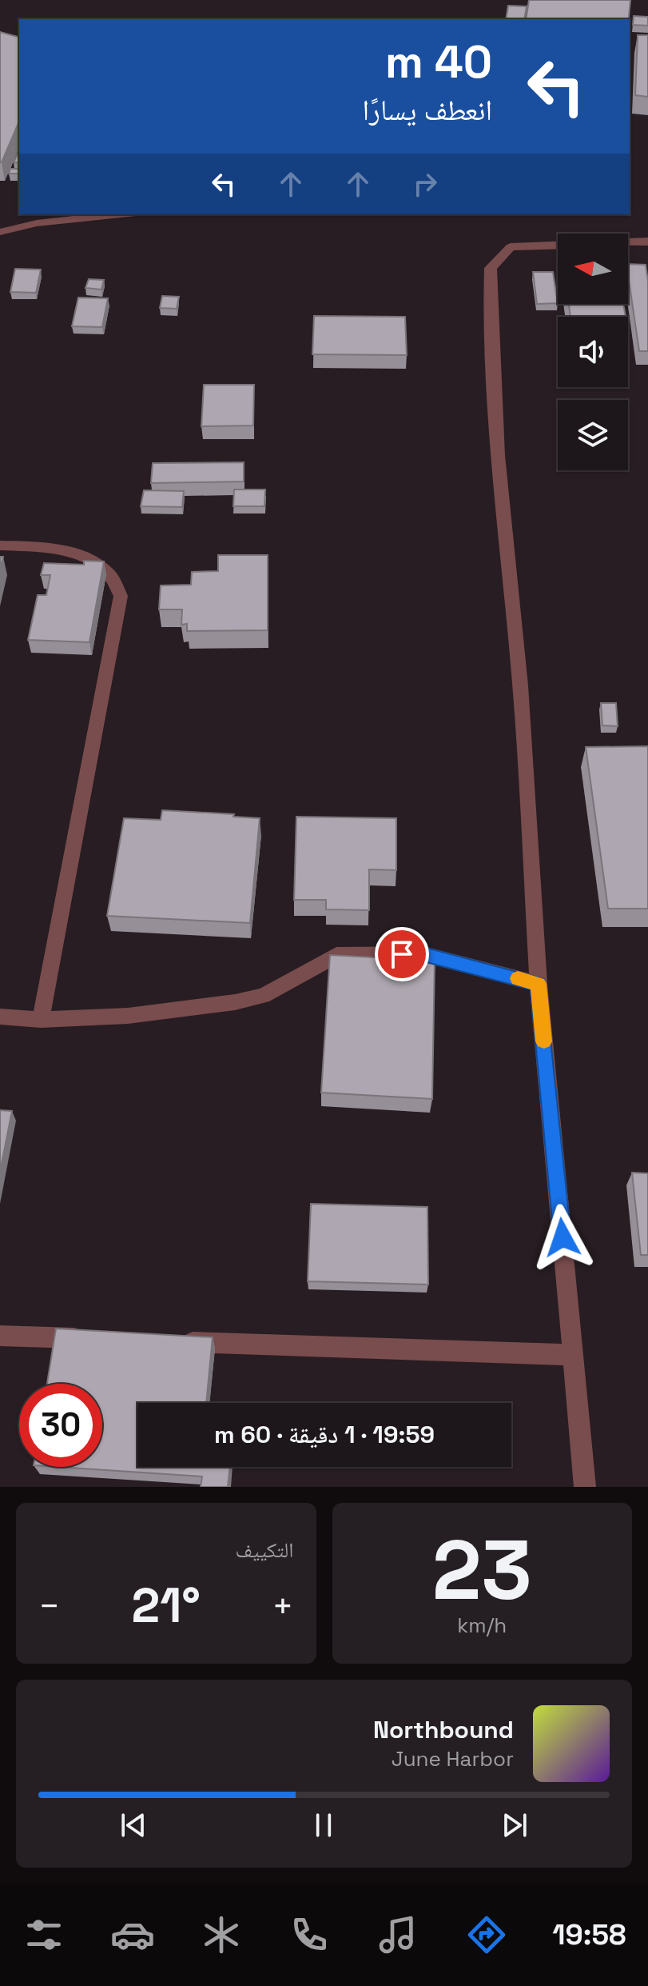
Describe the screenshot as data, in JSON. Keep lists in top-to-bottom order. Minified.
{"north":"left","page":{"turn":["40 m","انعطف يسارًا"],"limit":"30","trip":"19:59 · 1 دقيقة · 60 m","tile":[["23","km/h"],"التكييف"],"heat":["−","21°","+"],"song":["Northbound","June Harbor"],"tabs":"19:58"}}
